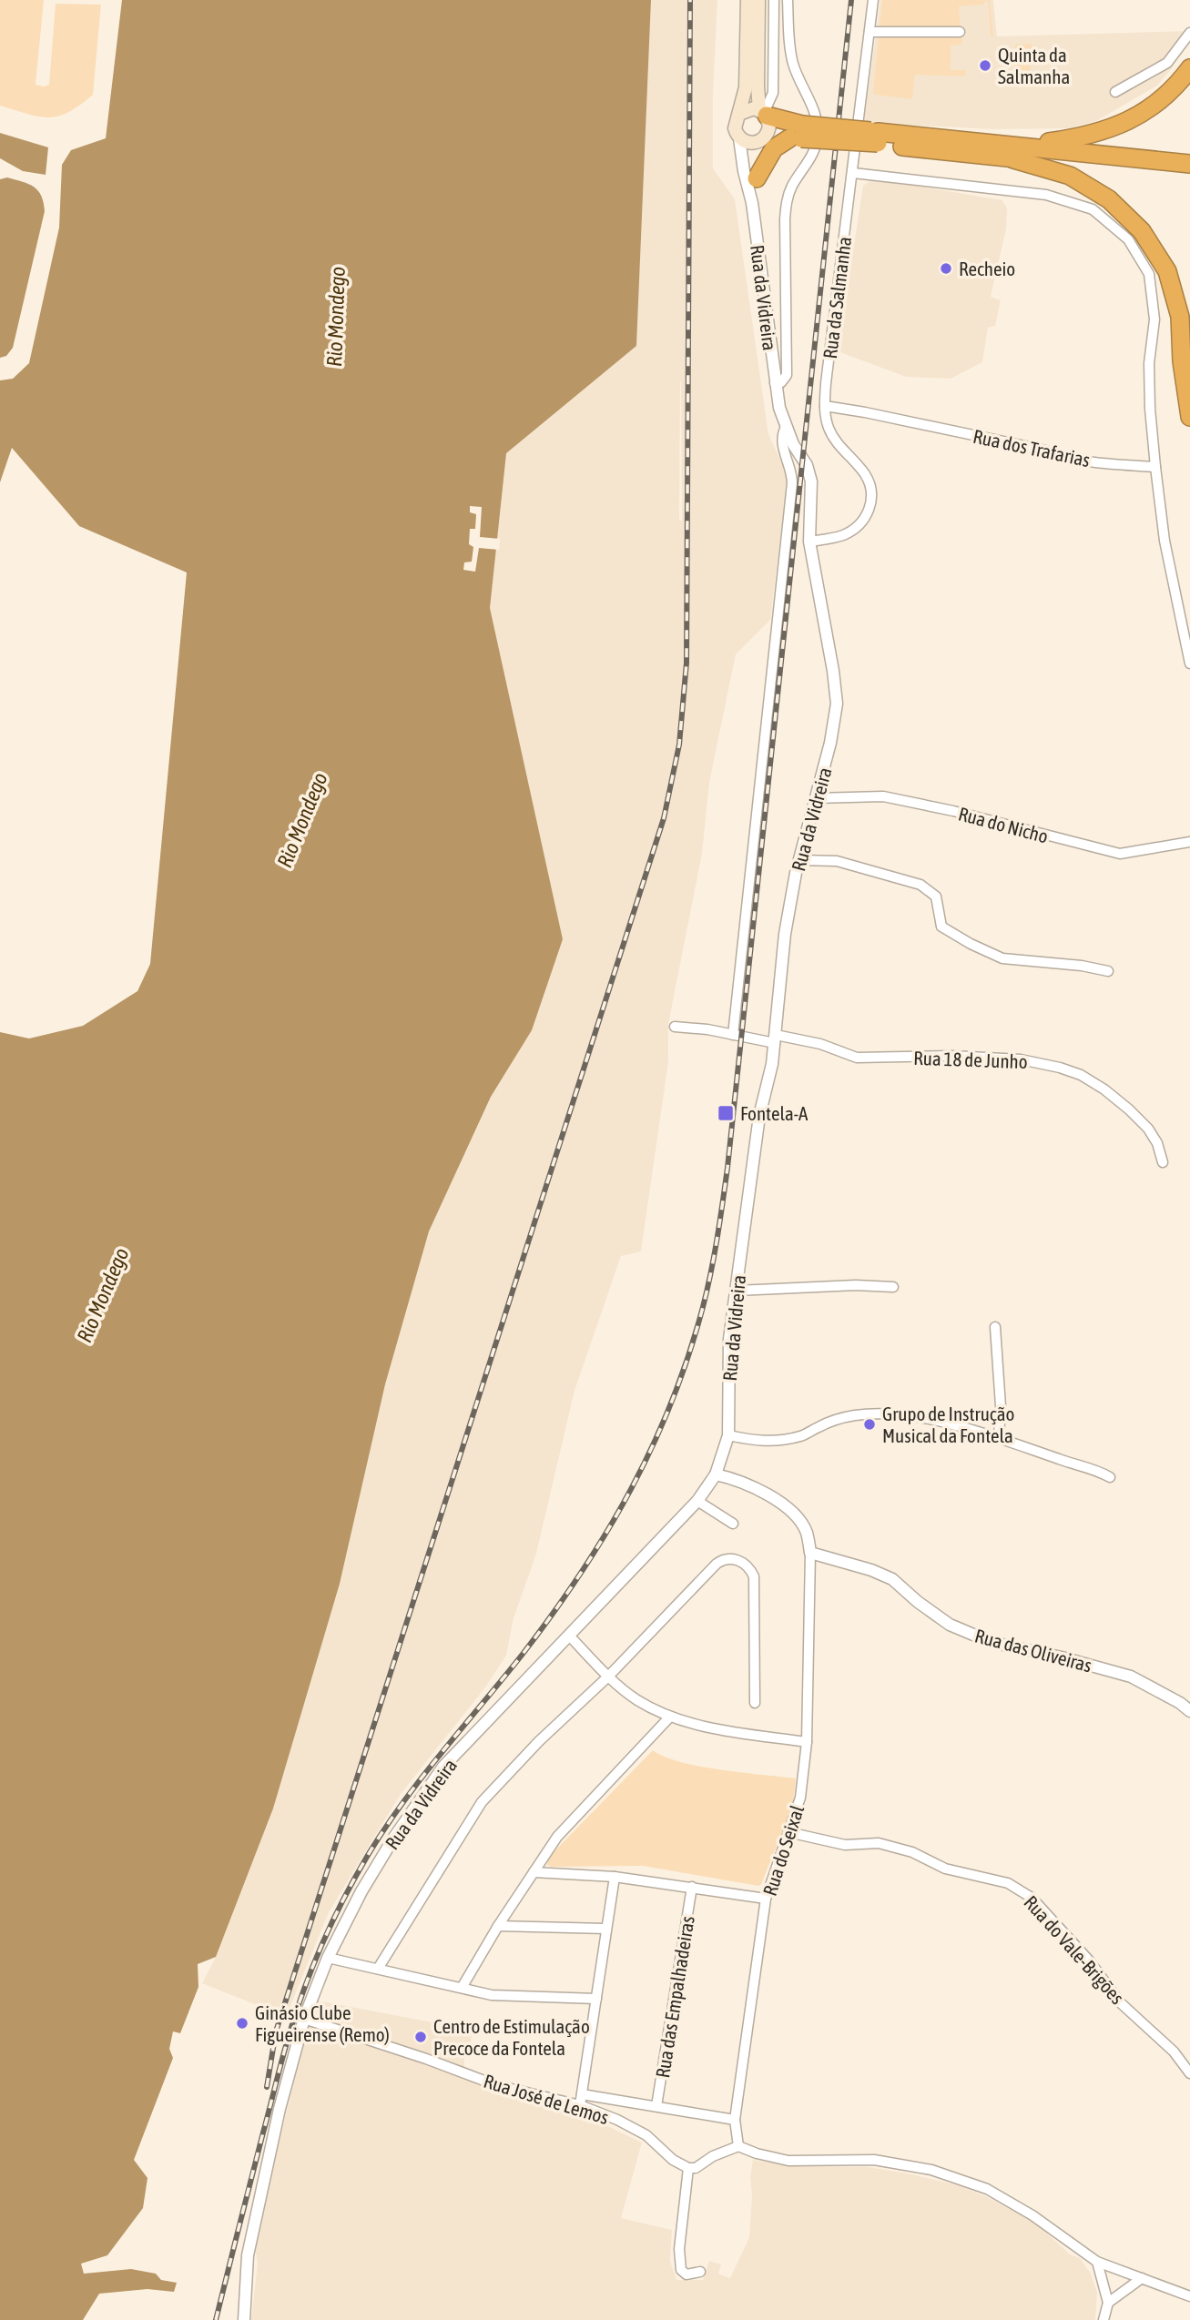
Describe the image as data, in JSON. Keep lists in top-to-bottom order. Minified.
{"streets":{"street":["Rua da Vidreira","Rua da Salmanha","Rua dos Trafarias","Rua do Nicho","Rua 18 de Junho","Rua das Oliveiras","Rua do Seixal","Rua do Vale-Brigões","Rua das Empalhadeiras","Rua José de Lemos"]},"crossings":[["Rua da Vidreira","Rua da Salmanha"],["Rua da Vidreira","Rua do Nicho"],["Rua da Vidreira","Rua 18 de Junho"],["Rua da Vidreira","Rua José de Lemos"],["Rua da Salmanha","Rua dos Trafarias"],["Rua das Oliveiras","Rua do Seixal"],["Rua do Seixal","Rua do Vale-Brigões"]],"water":["Rio Mondego"],"places":{"other":["Quinta da Salmanha","Recheio","Grupo de Instrução Musical da Fontela","Ginásio Clube Figueirense (Remo)","Centro de Estimulação Precoce da Fontela"],"transit":["Fontela-A"]}}
